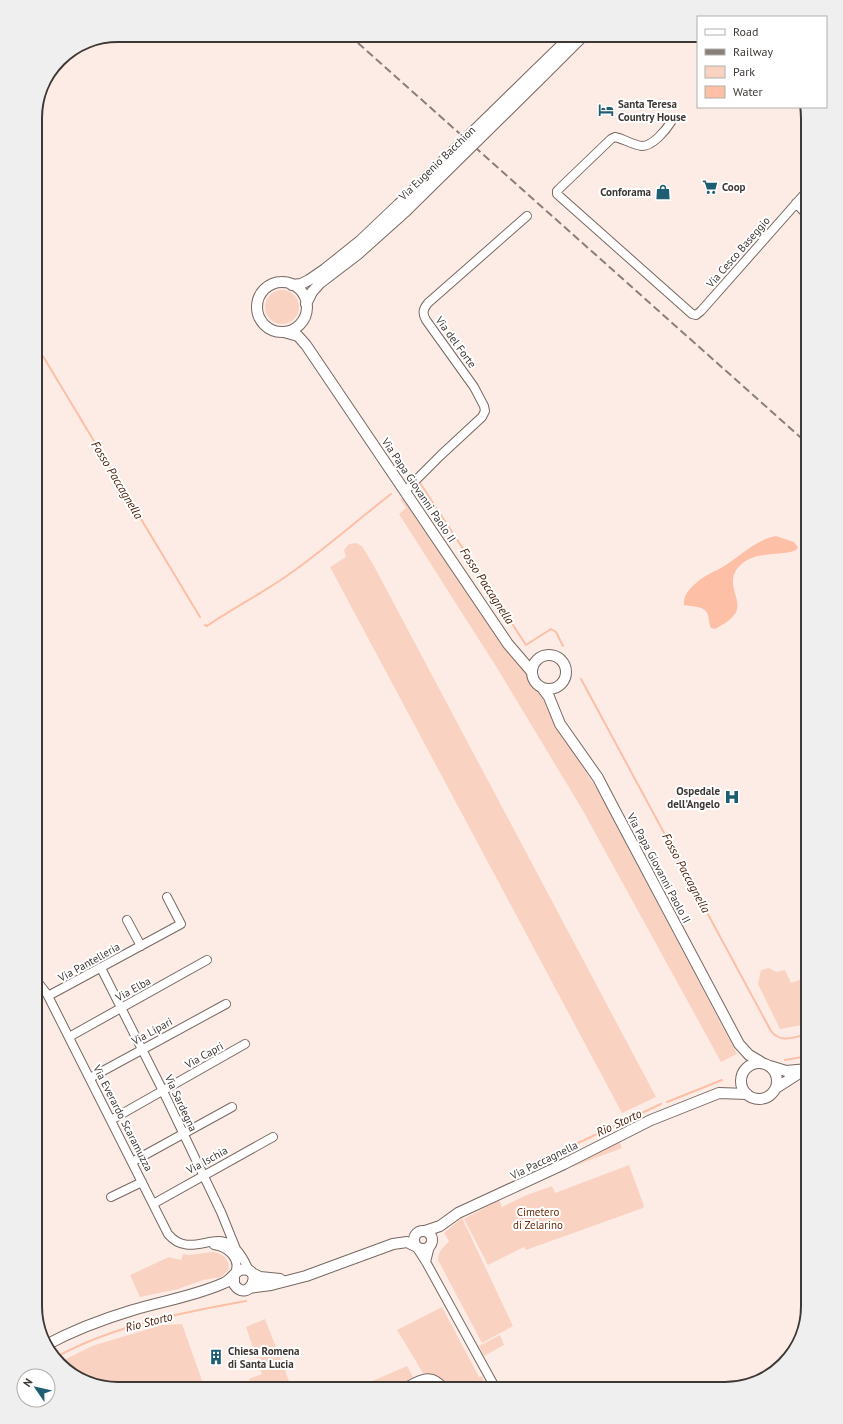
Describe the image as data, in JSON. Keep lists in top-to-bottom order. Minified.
{"streets":{"main road":["Via Eugenio Bacchion","Via Papa Giovanni Paolo II","Via Paccagnella"],"street":["Via Cesco Baseggio","Via del Forte","Via Pantelleria","Via Elba","Via Lipari","Via Capri","Via Sardegna","Via Everardo Scaramuzza","Via Ischia"]},"crossings":[["Via Eugenio Bacchion","Via Papa Giovanni Paolo II"],["Via del Forte","Via Papa Giovanni Paolo II"],["Via Papa Giovanni Paolo II","Via Paccagnella"],["Via Pantelleria","Via Sardegna"],["Via Pantelleria","Via Everardo Scaramuzza"],["Via Elba","Via Sardegna"],["Via Elba","Via Everardo Scaramuzza"],["Via Lipari","Via Sardegna"],["Via Lipari","Via Everardo Scaramuzza"],["Via Capri","Via Sardegna"],["Via Capri","Via Everardo Scaramuzza"],["Via Sardegna","Via Everardo Scaramuzza"],["Via Sardegna","Via Ischia"],["Via Everardo Scaramuzza","Via Ischia"]],"water":["Fosso Paccagnella","Rio Storto"],"parks":["Cimetero di Zelarino"],"places":{"hotel":["Santa Teresa Country House"],"supermarket":["Coop"],"shop":["Conforama"],"hospital":["Ospedale dell'Angelo"],"building":["Chiesa Romena di Santa Lucia"]},"legend":["Road","Railway","Park","Water"],"north":"top left"}
